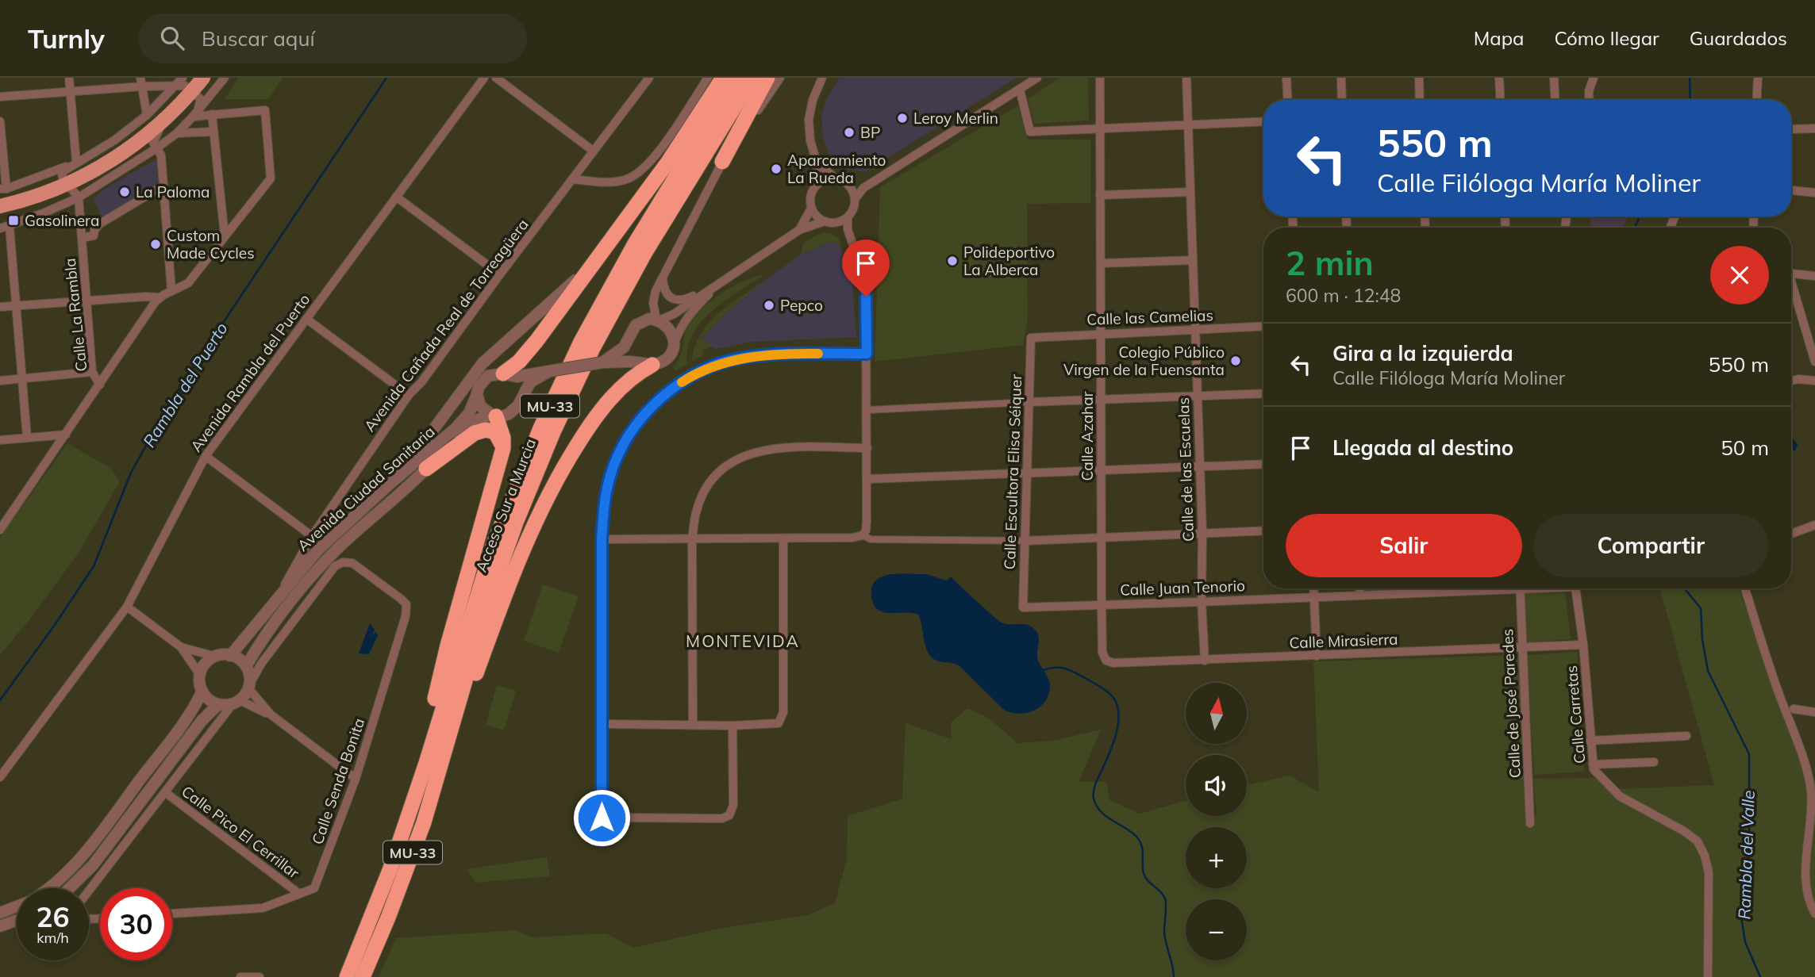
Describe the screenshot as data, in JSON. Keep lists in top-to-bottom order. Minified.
{"streets":{"highway":["MU-33","Acceso Sur a Murcia"],"street":["Calle La Rambla","Calle las Camelias","Avenida Cañada Real de Torreagüera","Avenida Rambla del Puerto","Calle Azahar","Calle de las Escuelas","Calle Escultora Elisa Séiquer","Avenida Ciudad Sanitaria","Calle Juan Tenorio","Calle Mirasierra","Calle de José Paredes","Calle Carretas","Calle Senda Bonita","Calle Pico El Cerrillar"]},"crossings":[["Calle las Camelias","Calle Azahar"],["Calle las Camelias","Calle de las Escuelas"],["Calle las Camelias","Calle Escultora Elisa Séiquer"],["Avenida Cañada Real de Torreagüera","Avenida Ciudad Sanitaria"],["Calle Azahar","Calle Juan Tenorio"],["Calle Azahar","Calle Mirasierra"],["Calle de las Escuelas","Calle Juan Tenorio"],["Calle de las Escuelas","Calle Mirasierra"],["Calle Escultora Elisa Séiquer","Calle Juan Tenorio"],["Avenida Ciudad Sanitaria","Calle Senda Bonita"],["Calle Mirasierra","Calle de José Paredes"],["Calle Mirasierra","Calle Carretas"],["Calle Senda Bonita","Calle Pico El Cerrillar"]],"districts":["MONTEVIDA"],"water":["Rambla del Puerto","Rambla del Valle"],"places":{"other":["Leroy Merlin","BP","Aparcamiento La Rueda","La Paloma","Custom Made Cycles","Polideportivo La Alberca","Pepco","Colegio Público Virgen de la Fuensanta"],"transit":["Gasolinera"]},"north":"top","page":{"header":"Turnly","search":"Buscar aquí","nav":["Mapa","Cómo llegar","Guardados"],"turn":["550 m","Calle Filóloga María Moliner"],"heading":["2 min","600 m · 12:48"],"list":[{"name":"Gira a la izquierda","note":"Calle Filóloga María Moliner","value":"550 m"},{"name":"Llegada al destino","value":"50 m"}],"buttons":["Salir","Compartir"],"map_buttons":["+","−"],"speed":"26 km/h","limit":"30"}}
